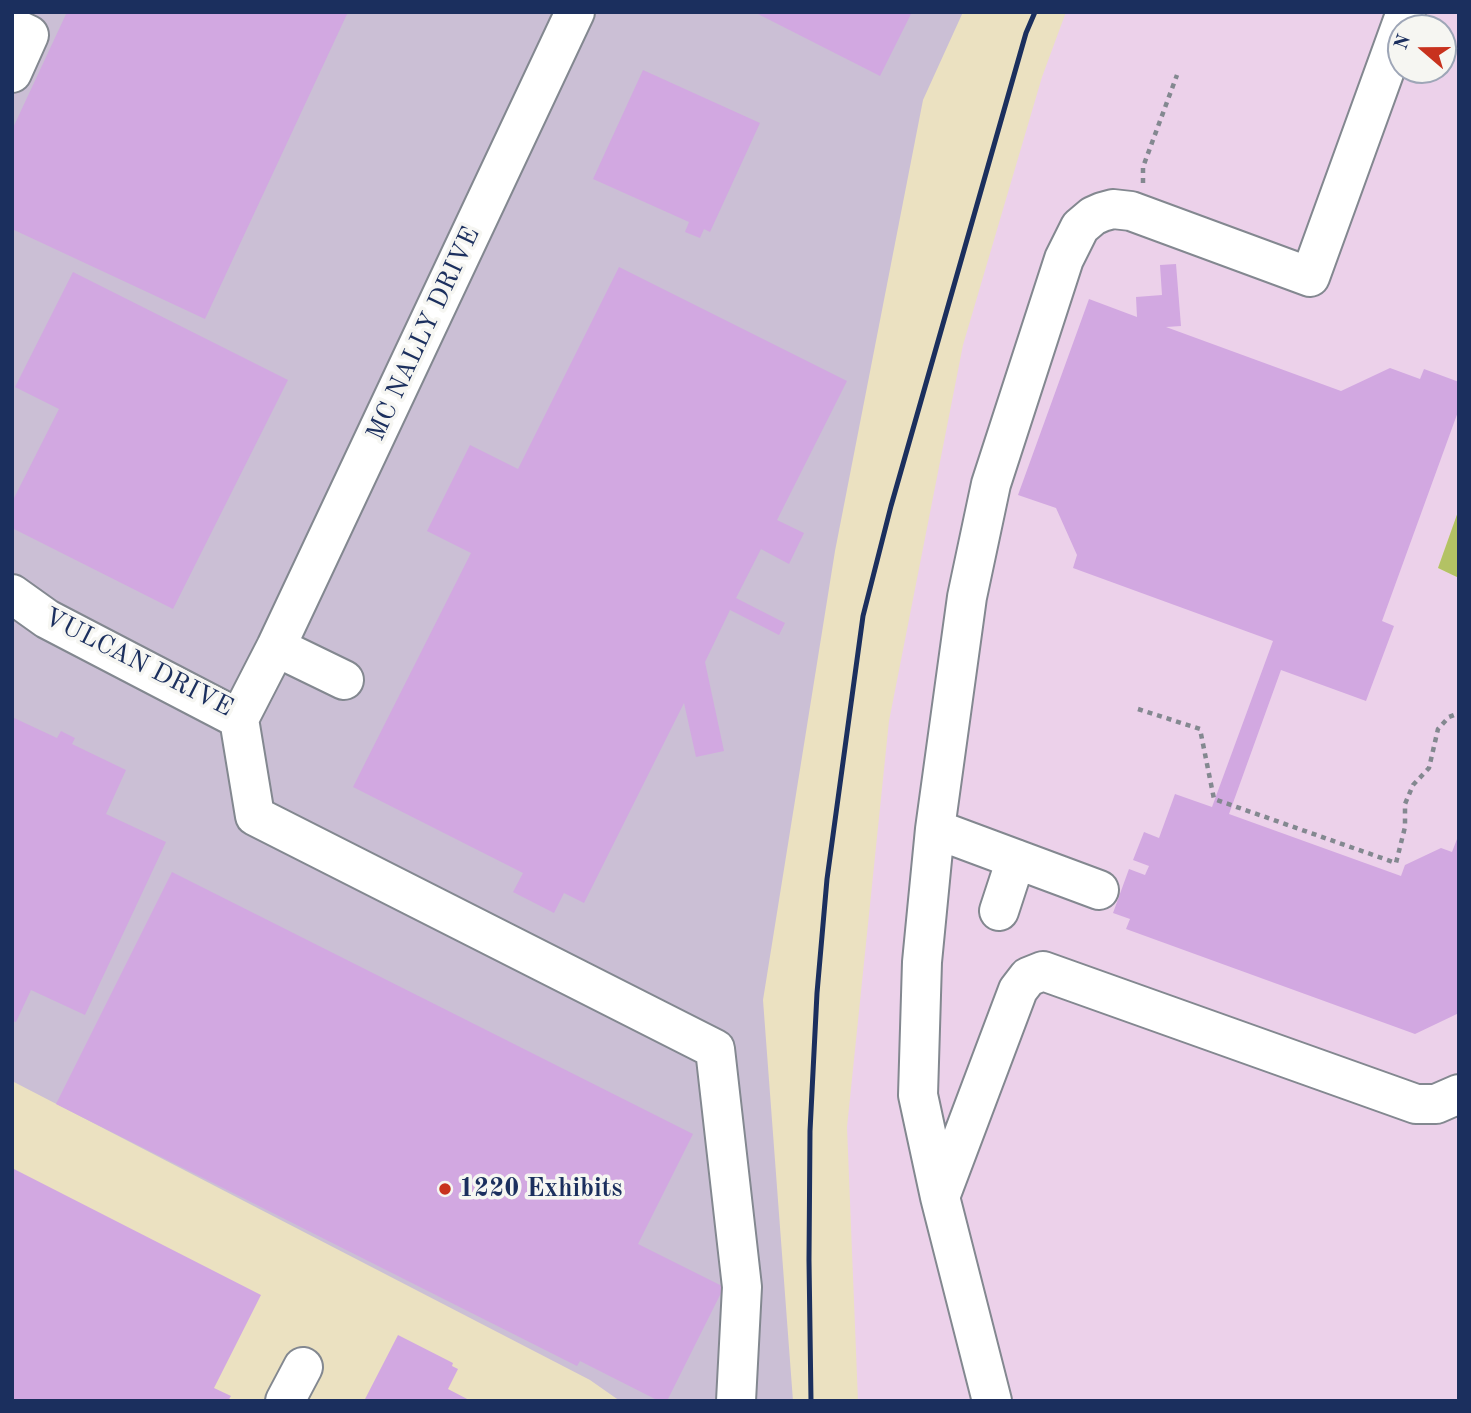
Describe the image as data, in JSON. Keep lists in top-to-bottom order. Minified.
{"streets":{"street":["MC NALLY DRIVE","VULCAN DRIVE"]},"crossings":[["MC NALLY DRIVE","VULCAN DRIVE"]],"places":["1220 Exhibits"],"north":"left"}
